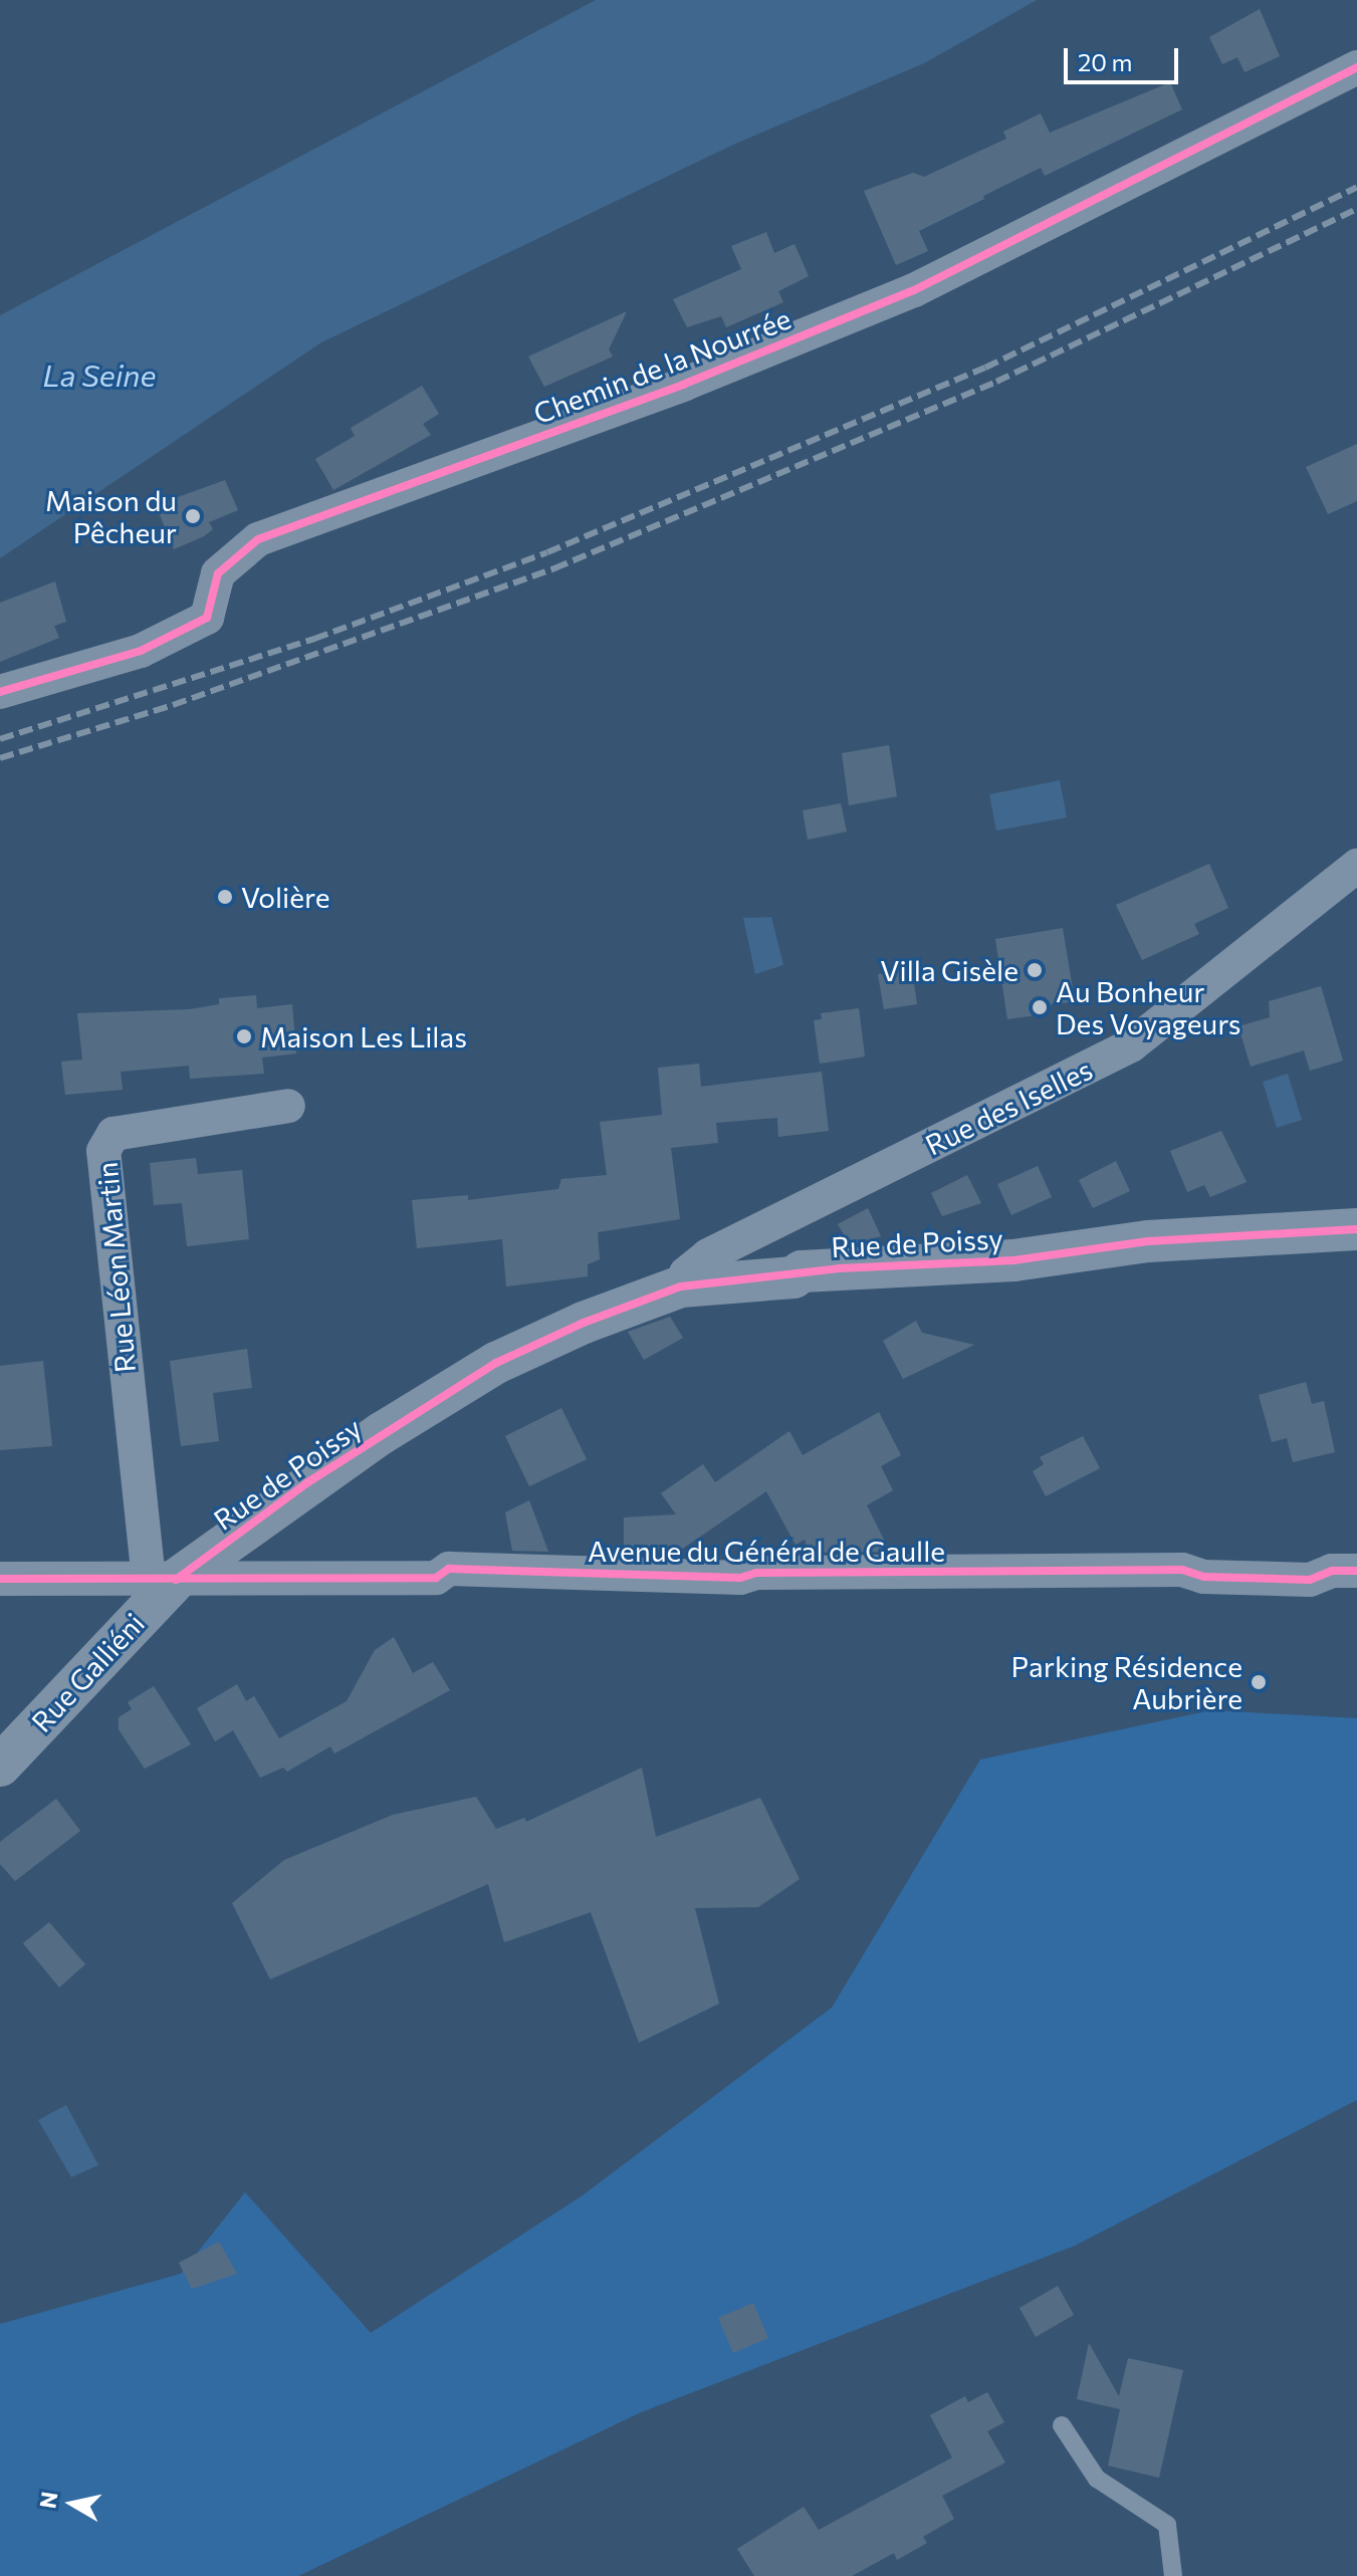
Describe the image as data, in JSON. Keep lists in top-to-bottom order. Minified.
{"streets":{"street":["Chemin de la Nourrée","Rue des Iselles","Rue de Poissy","Rue Léon Martin","Avenue du Général de Gaulle","Rue Galliéni"]},"crossings":[["Rue des Iselles","Rue de Poissy"],["Rue de Poissy","Rue Léon Martin"],["Rue de Poissy","Avenue du Général de Gaulle"],["Rue de Poissy","Rue Galliéni"],["Rue Léon Martin","Avenue du Général de Gaulle"],["Rue Léon Martin","Rue Galliéni"],["Avenue du Général de Gaulle","Rue Galliéni"]],"water":["La Seine"],"places":["Maison du Pêcheur","Volière","Villa Gisèle","Au Bonheur Des Voyageurs","Maison Les Lilas","Parking Résidence Aubrière"],"scale_bar":"20 m","north":"left"}
